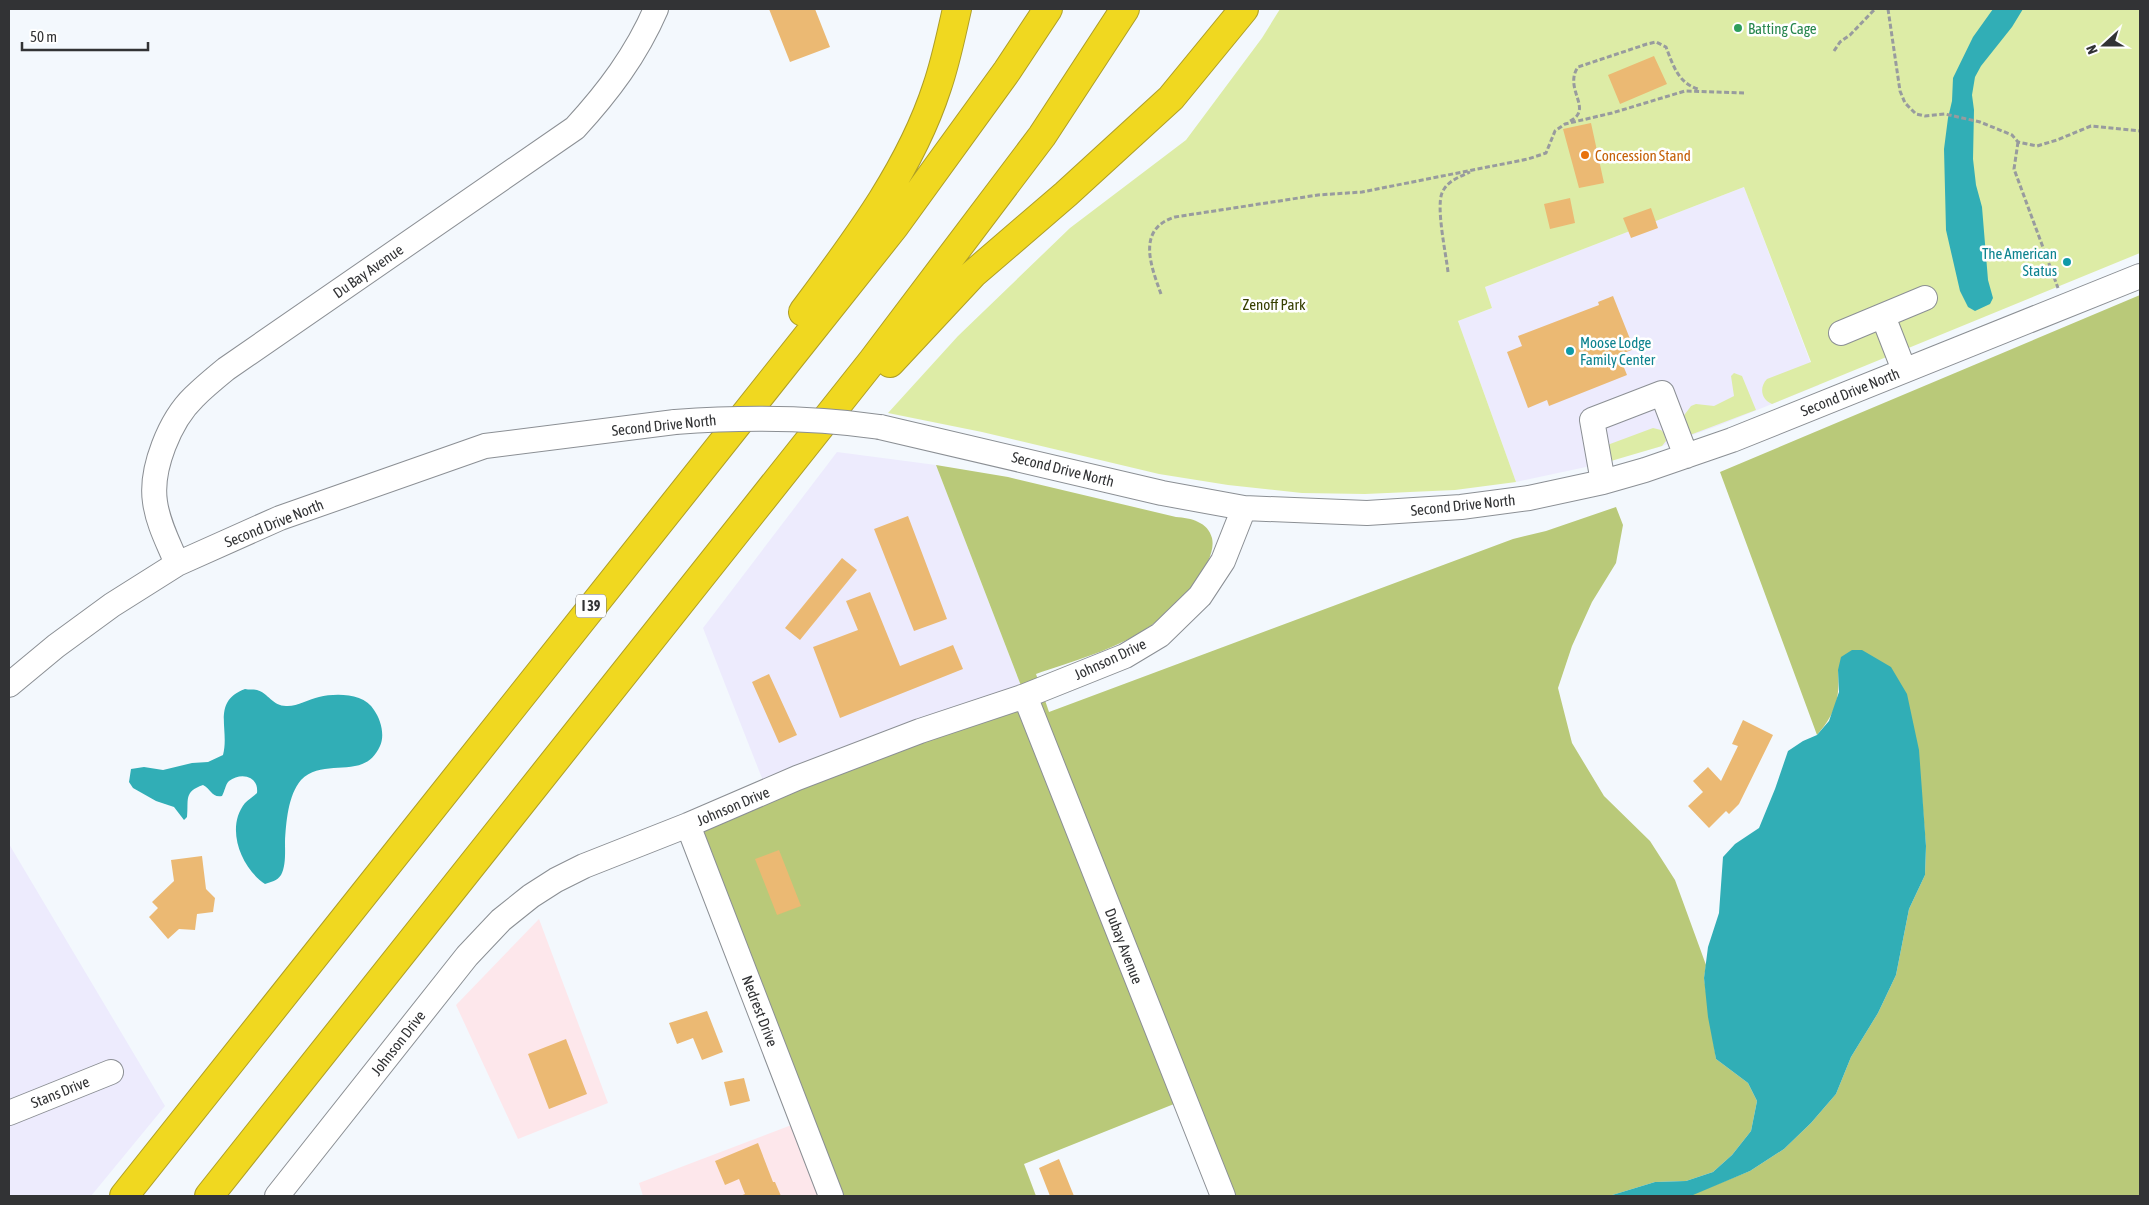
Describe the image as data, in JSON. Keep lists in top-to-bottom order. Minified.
{"streets":{"highway":["I 39"],"street":["Du Bay Avenue","Second Drive North","Johnson Drive","Dubay Avenue","Nedrest Drive","Stans Drive"]},"crossings":[["Du Bay Avenue","Second Drive North"],["Second Drive North","Johnson Drive"],["Johnson Drive","Dubay Avenue"],["Johnson Drive","Nedrest Drive"]],"parks":["Zenoff Park"],"places":["Batting Cage","Concession Stand","The American Status","Moose Lodge Family Center"],"scale_bar":"50 m","north":"left"}
